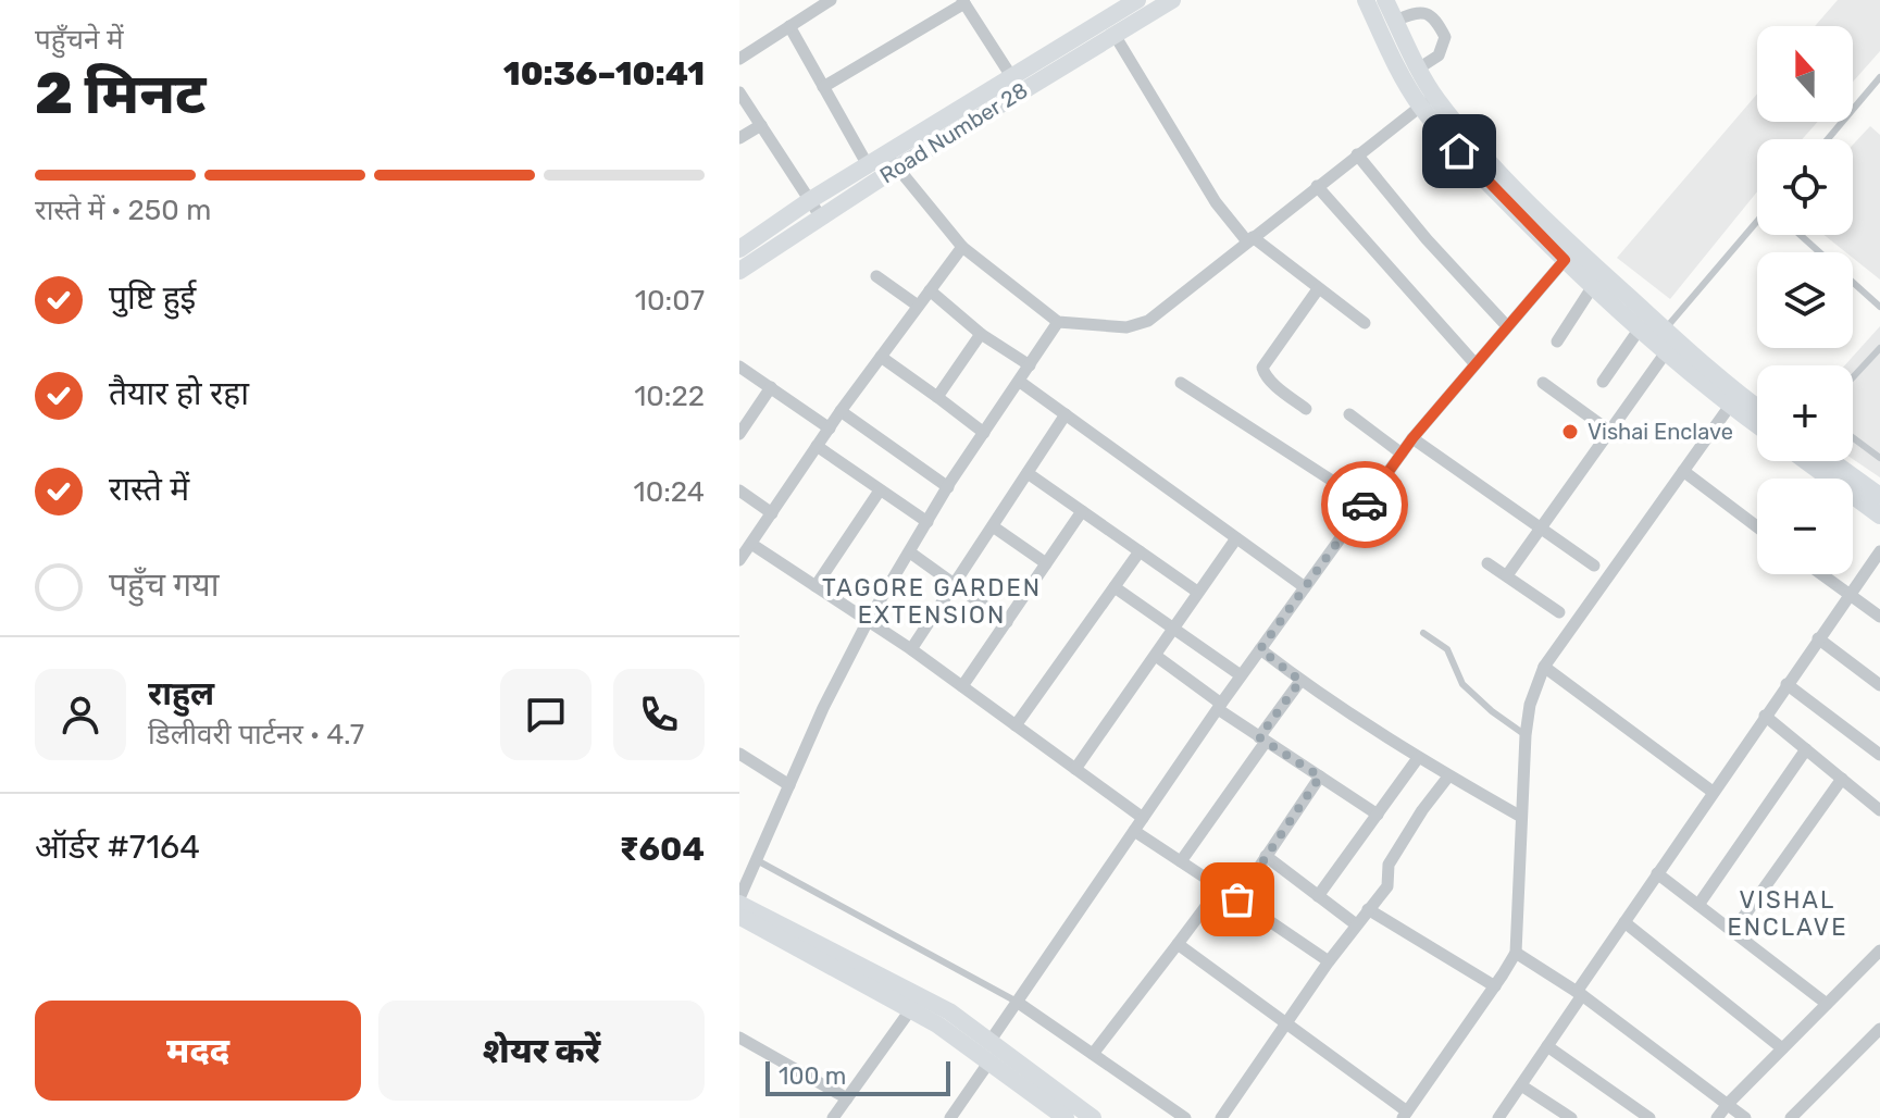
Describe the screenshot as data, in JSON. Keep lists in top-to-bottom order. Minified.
{"streets":{"street":["Road Number 28"]},"districts":["TAGORE GARDEN EXTENSION","VISHAL ENCLAVE"],"places":["Vishai Enclave"],"scale_bar":"100 m","north":"top","page":{"heading":["2 मिनट","पहुँचने में","10:36–10:41"],"panel":["राहुल","डिलीवरी पार्टनर · 4.7","ऑर्डर #7164","₹604"],"map_buttons":["+","−"],"bar":"रास्ते में · 250 m","list":[["पुष्टि हुई","10:07"],["तैयार हो रहा","10:22"],["रास्ते में","10:24"],"पहुँच गया"],"buttons":["मदद","शेयर करें"],"scale":"100 m"}}
